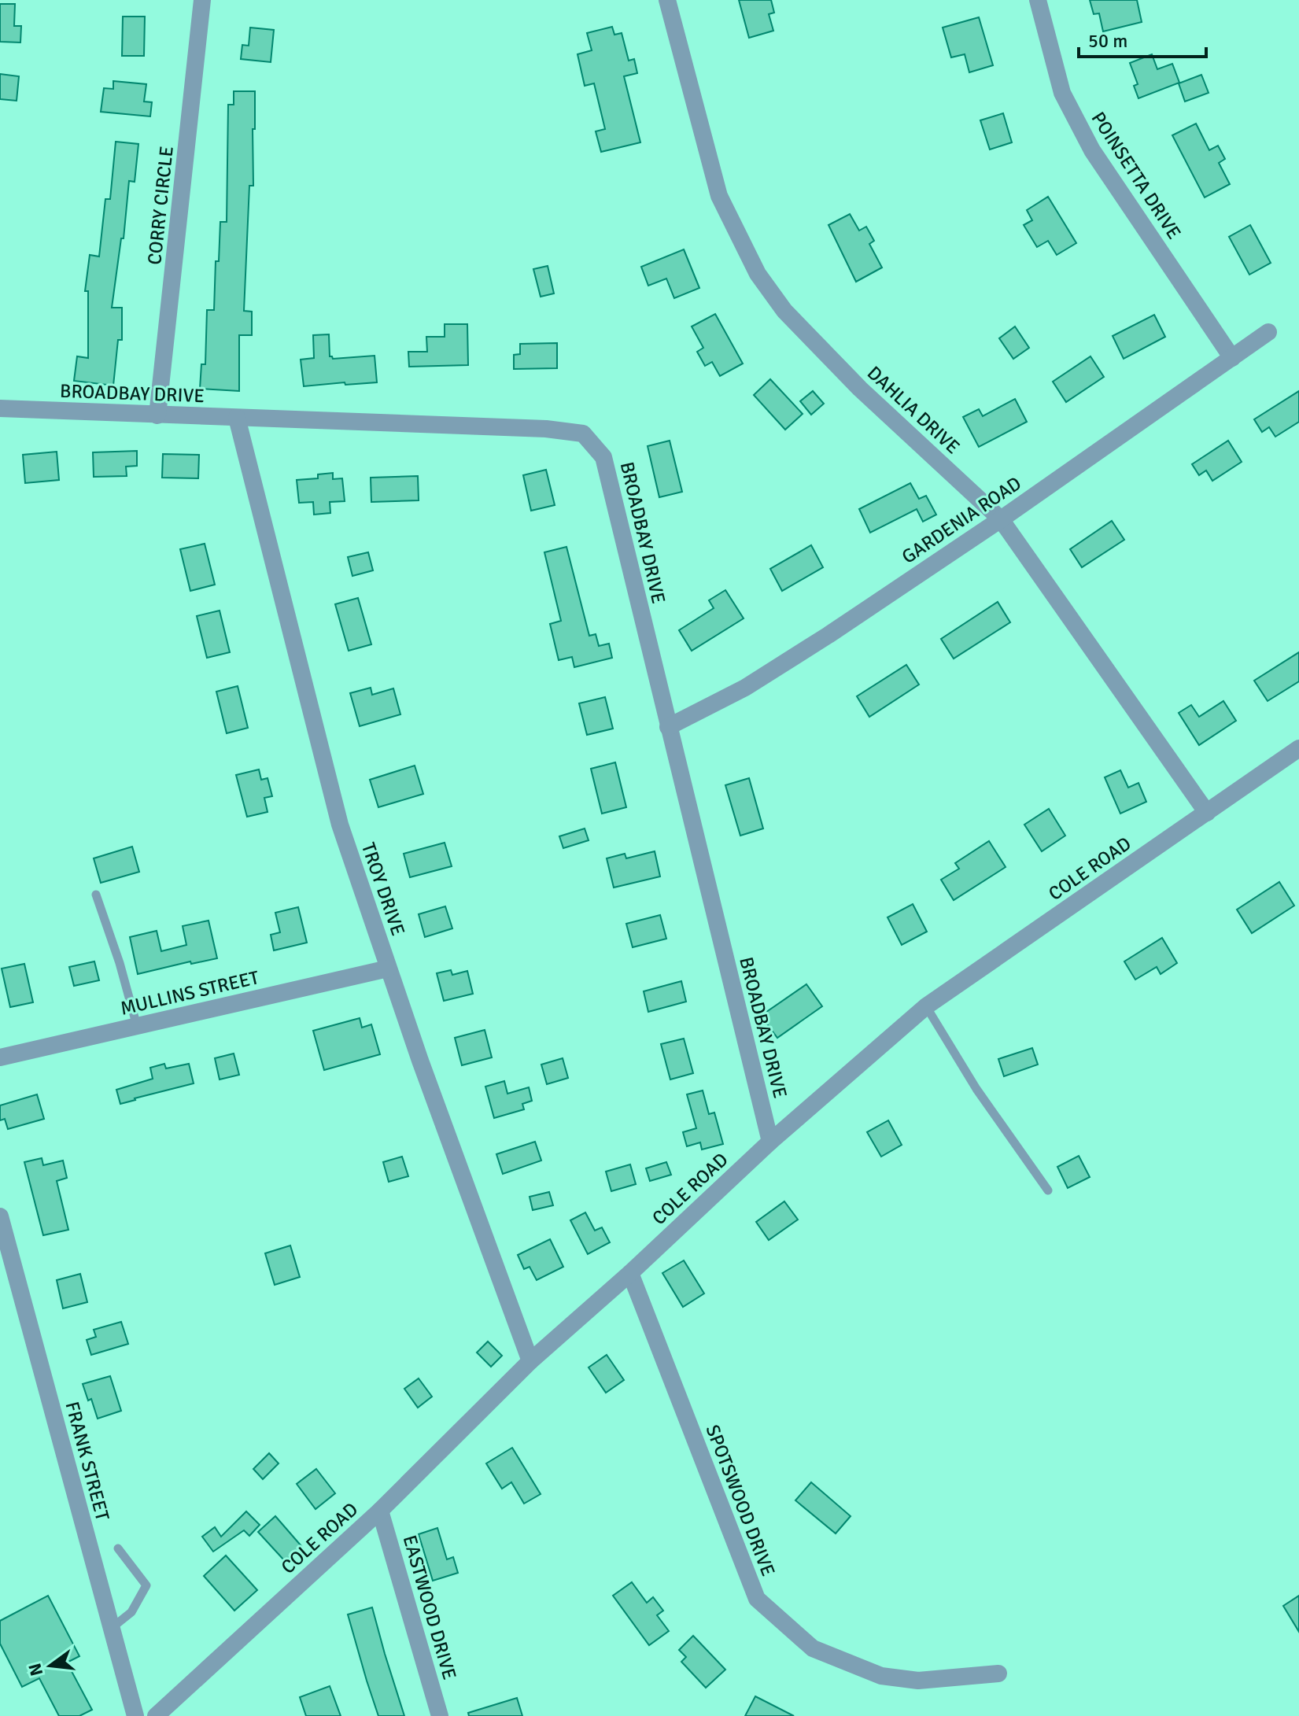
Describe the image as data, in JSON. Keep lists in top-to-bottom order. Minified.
{"streets":{"street":["POINSETTA DRIVE","CORRY CIRCLE","BROADBAY DRIVE","DAHLIA DRIVE","GARDENIA ROAD","COLE ROAD","TROY DRIVE","MULLINS STREET","FRANK STREET","SPOTSWOOD DRIVE","EASTWOOD DRIVE"]},"crossings":[["POINSETTA DRIVE","GARDENIA ROAD"],["CORRY CIRCLE","BROADBAY DRIVE"],["BROADBAY DRIVE","GARDENIA ROAD"],["BROADBAY DRIVE","COLE ROAD"],["BROADBAY DRIVE","TROY DRIVE"],["DAHLIA DRIVE","GARDENIA ROAD"],["DAHLIA DRIVE","COLE ROAD"],["COLE ROAD","TROY DRIVE"],["COLE ROAD","SPOTSWOOD DRIVE"],["COLE ROAD","EASTWOOD DRIVE"],["TROY DRIVE","MULLINS STREET"]],"scale_bar":"50 m","north":"left"}
